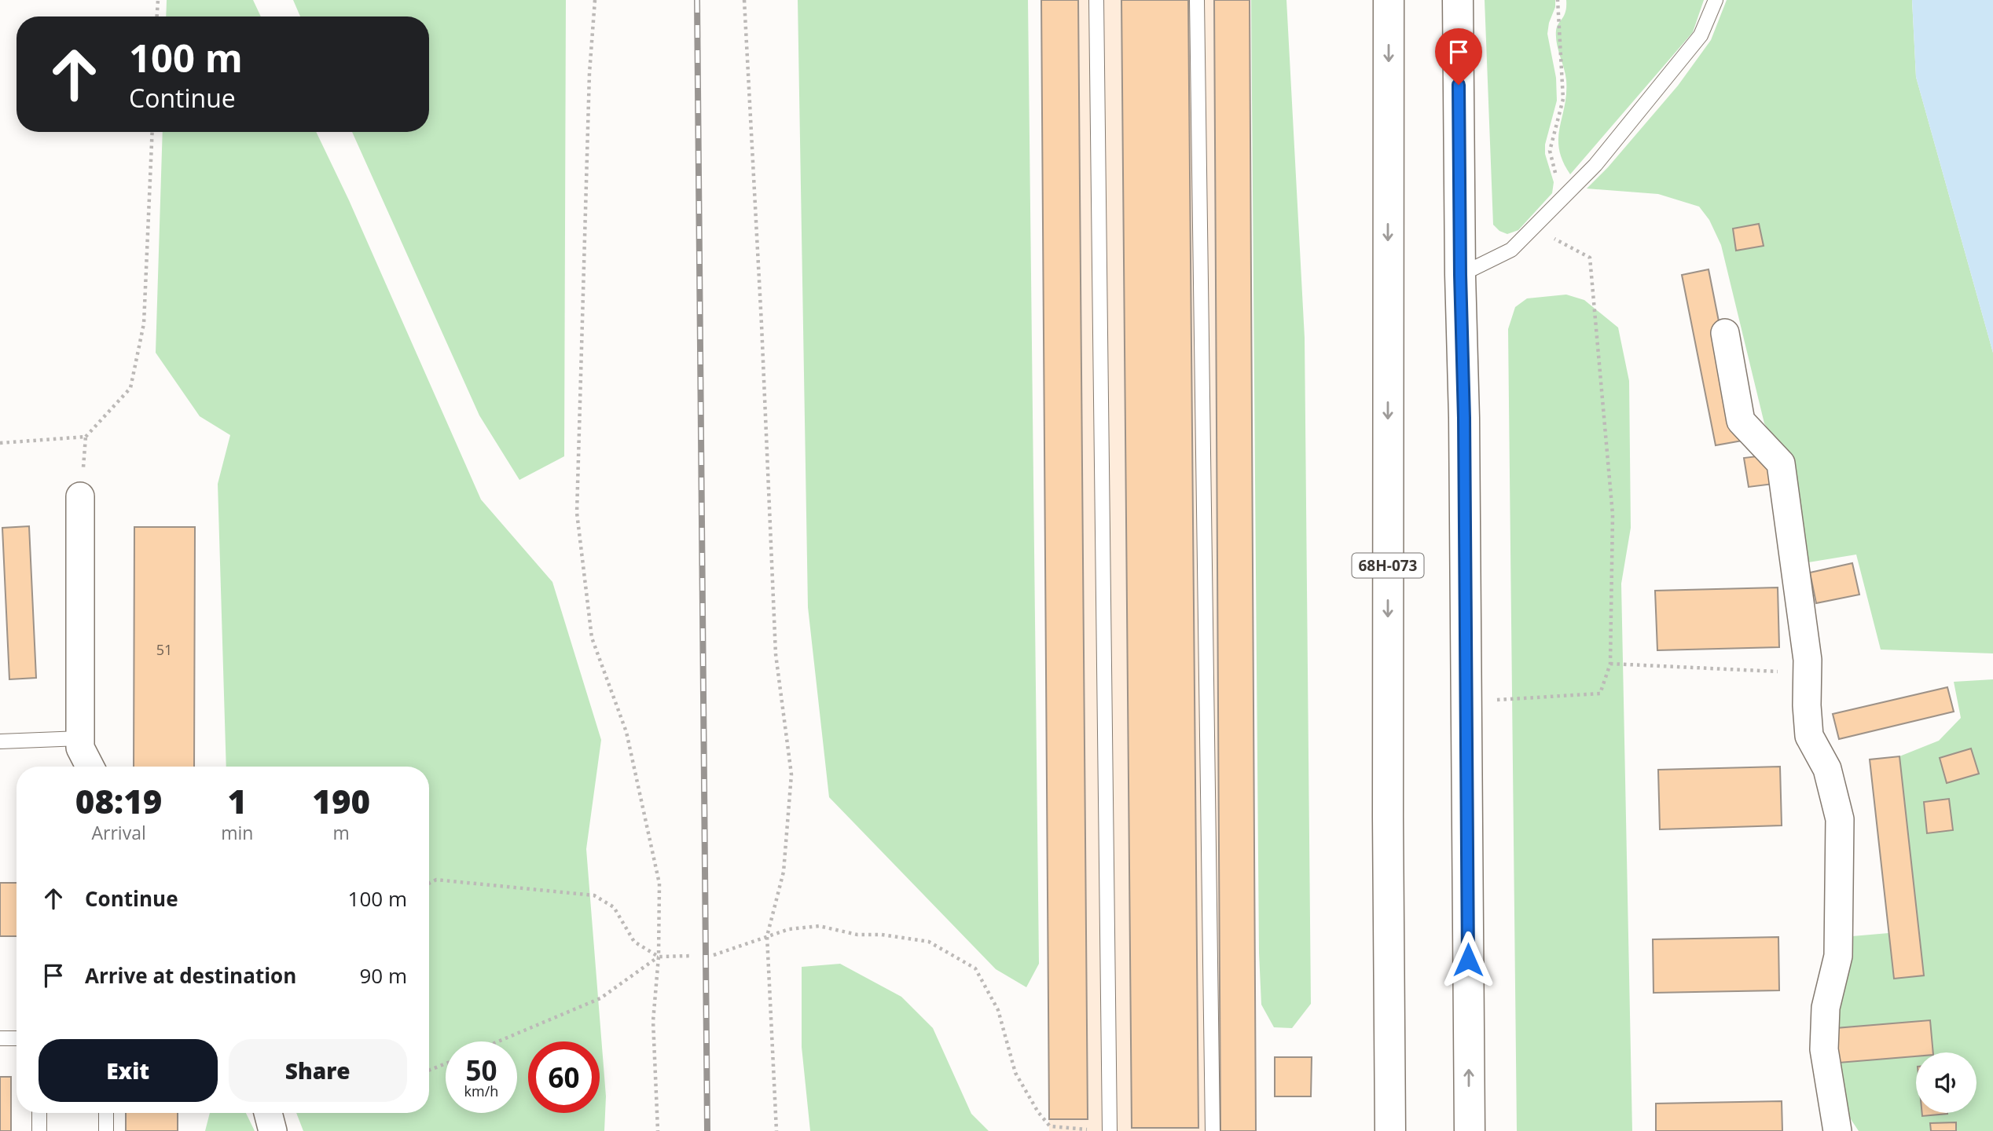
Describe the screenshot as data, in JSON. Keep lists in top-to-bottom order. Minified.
{"streets":{"main road":["68Н-073"]},"house_numbers":["51"],"page":{"turn":["100 m","Continue"],"eta":["08:19","Arrival","1","min","190","m"],"list":[{"name":"Continue","value":"100 m"},{"name":"Arrive at destination","value":"90 m"}],"buttons":["Exit","Share"],"speed":"50 km/h","limit":"60"}}
